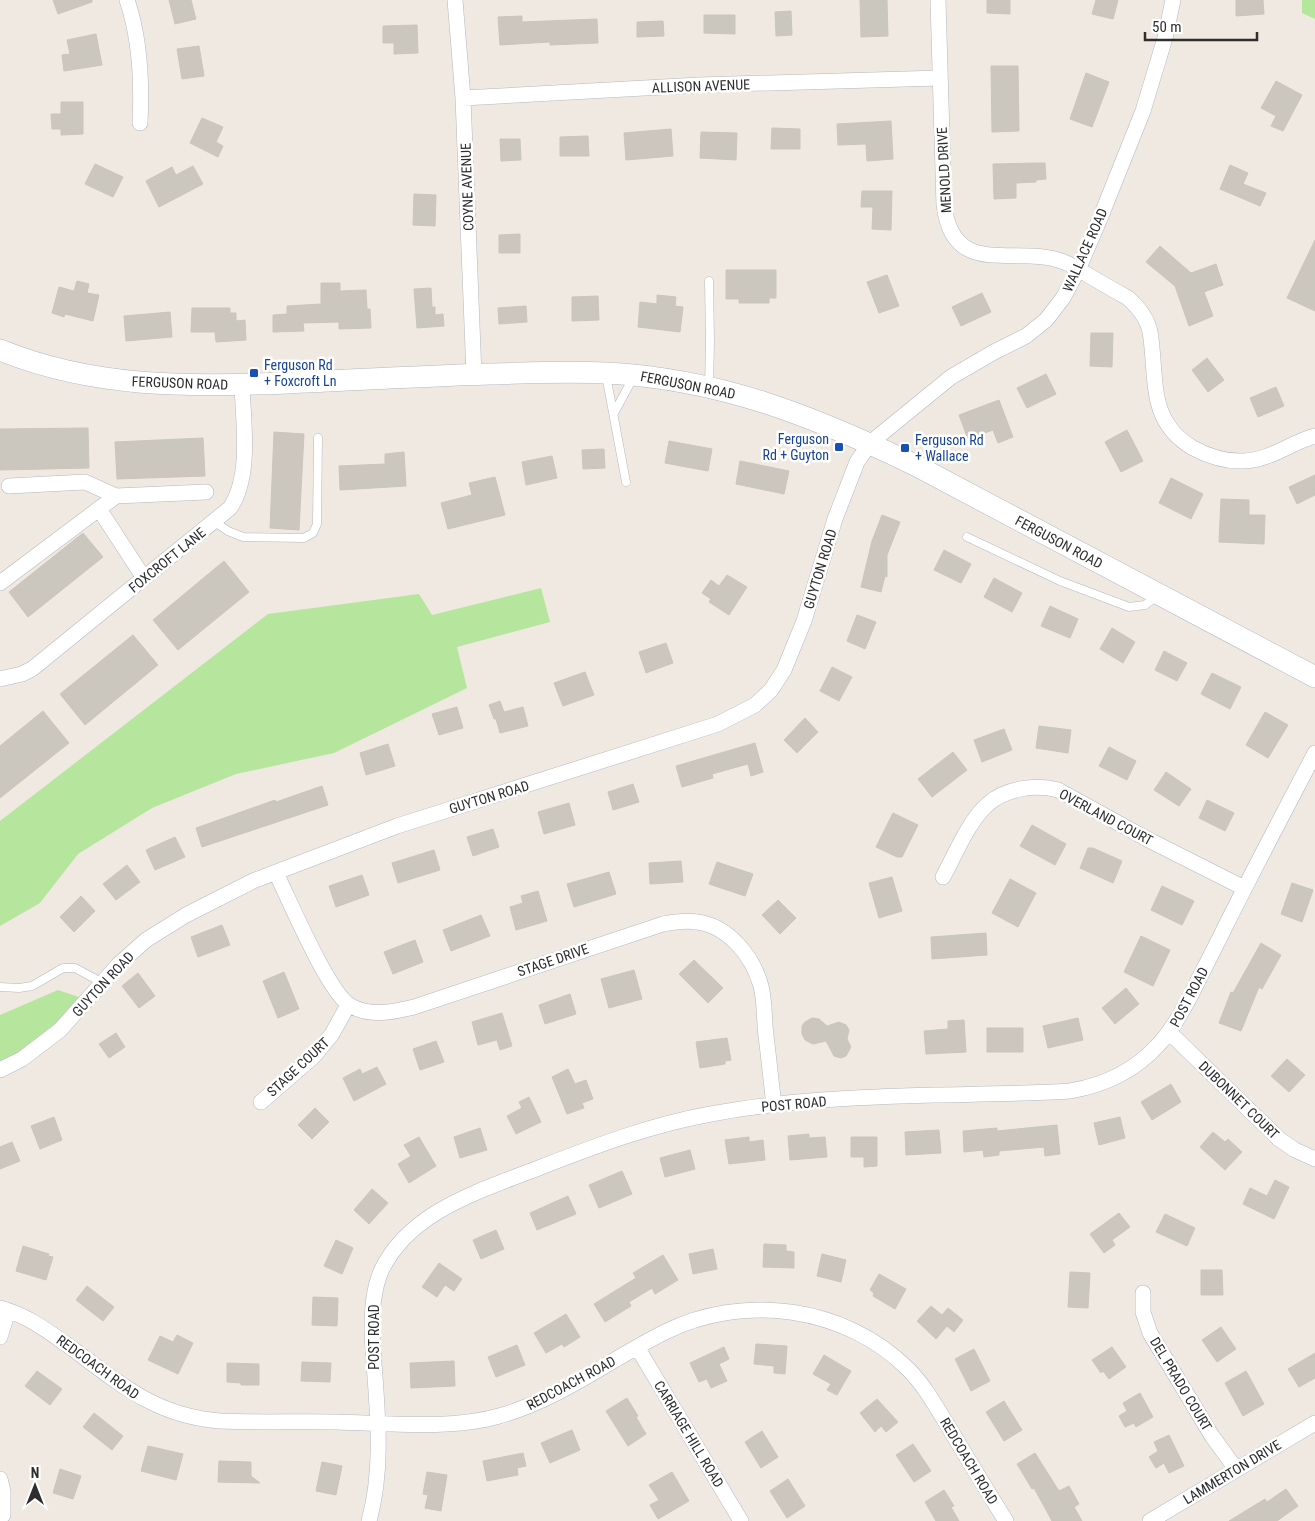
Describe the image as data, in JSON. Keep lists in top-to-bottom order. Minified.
{"streets":{"street":["ALLISON AVENUE","MENOLD DRIVE","COYNE AVENUE","WALLACE ROAD","FERGUSON ROAD","FOXCROFT LANE","GUYTON ROAD","OVERLAND COURT","STAGE DRIVE","POST ROAD","STAGE COURT","DUBONNET COURT","REDCOACH ROAD","DEL PRADO COURT","CARRIAGE HILL ROAD","LAMMERTON DRIVE"]},"crossings":[["ALLISON AVENUE","MENOLD DRIVE"],["ALLISON AVENUE","COYNE AVENUE"],["MENOLD DRIVE","WALLACE ROAD"],["COYNE AVENUE","FERGUSON ROAD"],["WALLACE ROAD","FERGUSON ROAD"],["WALLACE ROAD","GUYTON ROAD"],["FERGUSON ROAD","FOXCROFT LANE"],["FERGUSON ROAD","GUYTON ROAD"],["OVERLAND COURT","POST ROAD"],["STAGE DRIVE","POST ROAD"],["STAGE DRIVE","STAGE COURT"],["POST ROAD","DUBONNET COURT"],["POST ROAD","REDCOACH ROAD"],["REDCOACH ROAD","CARRIAGE HILL ROAD"],["DEL PRADO COURT","LAMMERTON DRIVE"]],"places":{"transit":["Ferguson Rd + Foxcroft Ln","Ferguson Rd + Guyton","Ferguson Rd + Wallace"]},"scale_bar":"50 m","north":"top"}
